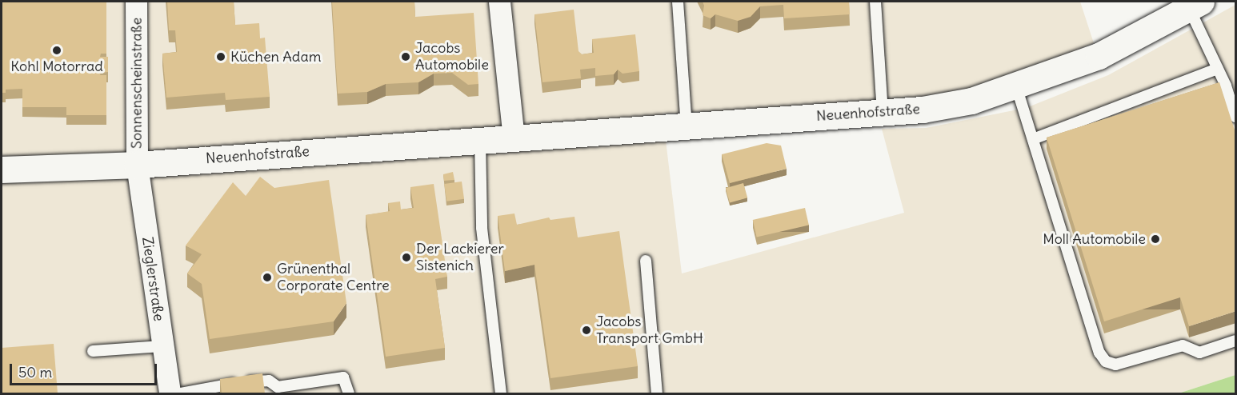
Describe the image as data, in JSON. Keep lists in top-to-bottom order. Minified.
{"streets":{"street":["Sonnenscheinstraße","Neuenhofstraße","Zieglerstraße"]},"crossings":[["Sonnenscheinstraße","Neuenhofstraße"],["Sonnenscheinstraße","Zieglerstraße"],["Neuenhofstraße","Zieglerstraße"]],"places":["Kohl Motorrad","Küchen Adam","Jacobs Automobile","Moll Automobile","Der Lackierer Sistenich","Grünenthal Corporate Centre","Jacobs Transport GmbH"],"scale_bar":"50 m"}
